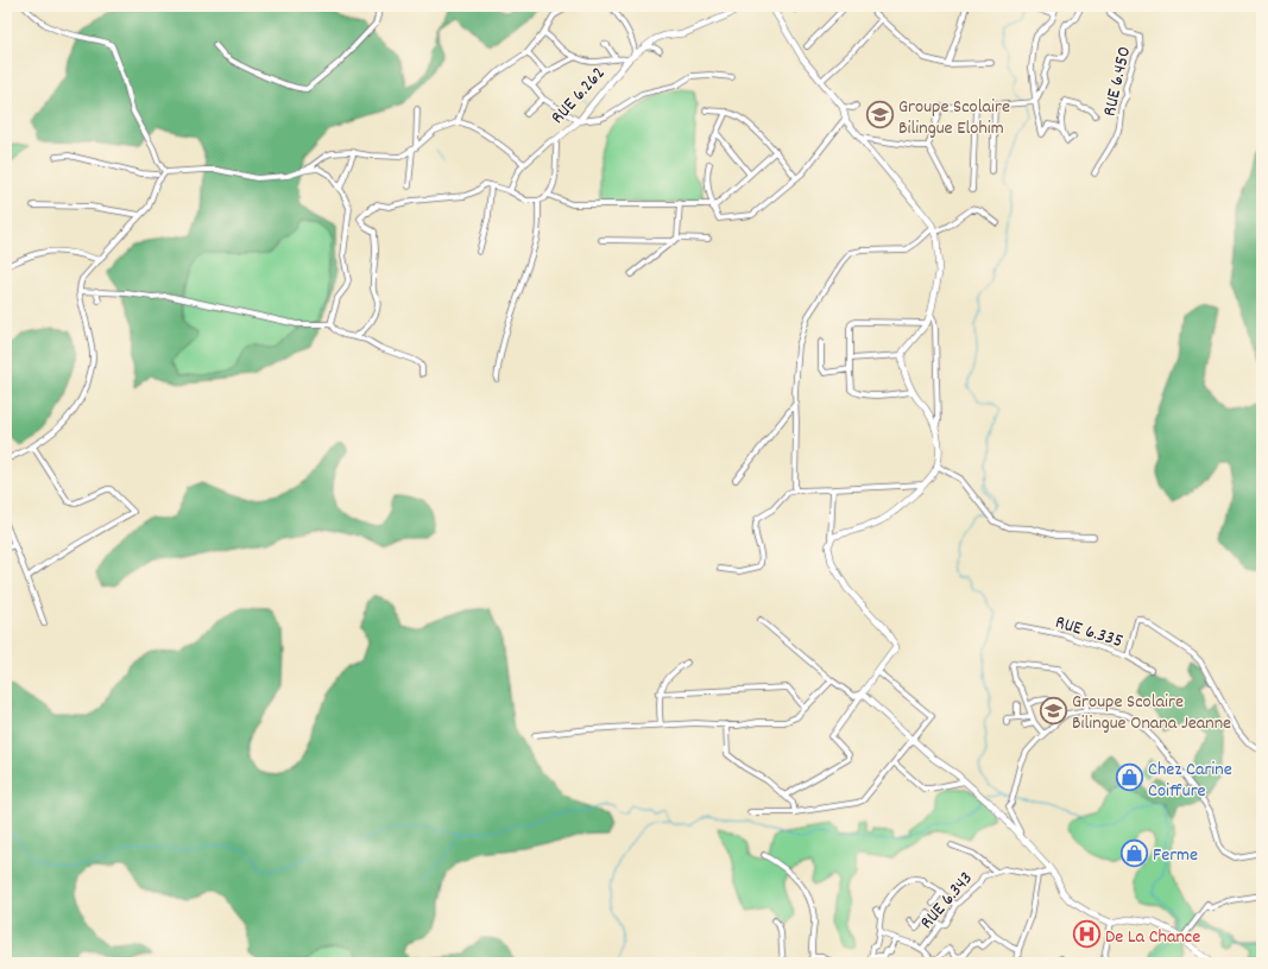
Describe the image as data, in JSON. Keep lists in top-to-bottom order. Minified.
{"streets":{"street":["RUE 6.450","RUE 6.262","RUE 6.335","RUE 6.343"]},"places":{"school or university":["Groupe Scolaire Bilingue Elohim","Groupe Scolaire Bilingue Onana Jeanne"],"shop":["Chez Carine Coiffure","Ferme"],"hospital":["De La Chance"]}}
